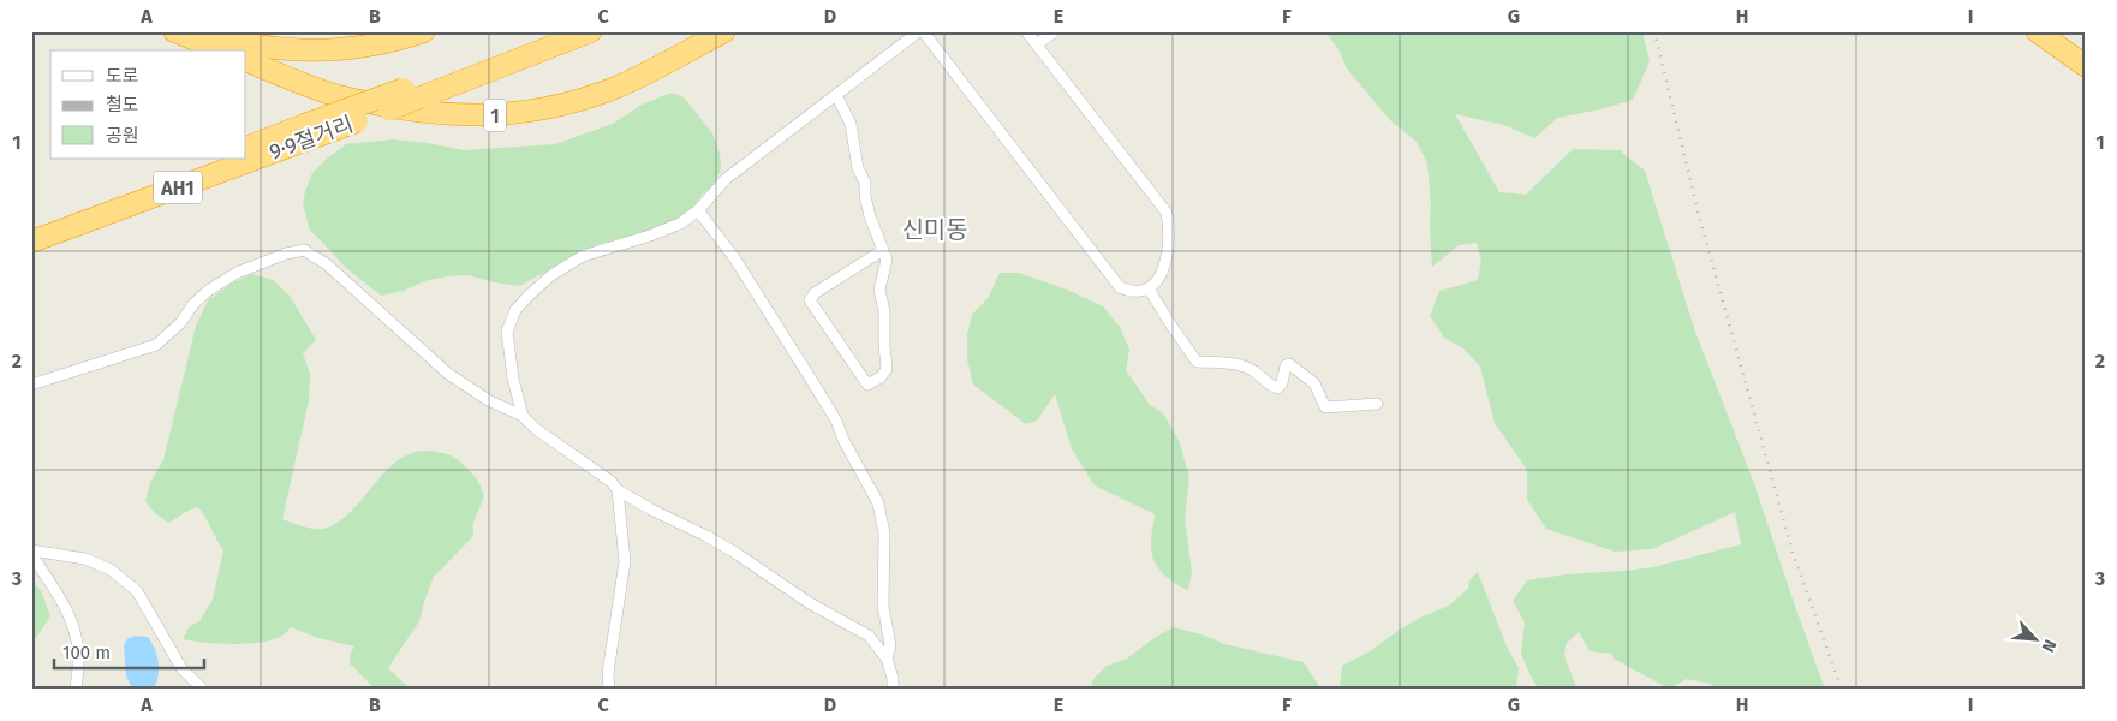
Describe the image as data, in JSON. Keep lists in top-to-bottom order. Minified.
{"streets":{"highway":["1","9·9절거리","AH1"]},"districts":["신미동"],"legend":["도로","철도","공원"],"scale_bar":"100 m","north":"bottom right","grid":{"columns":["A","B","C","D","E","F","G","H","I"],"rows":["1","2","3"]}}
